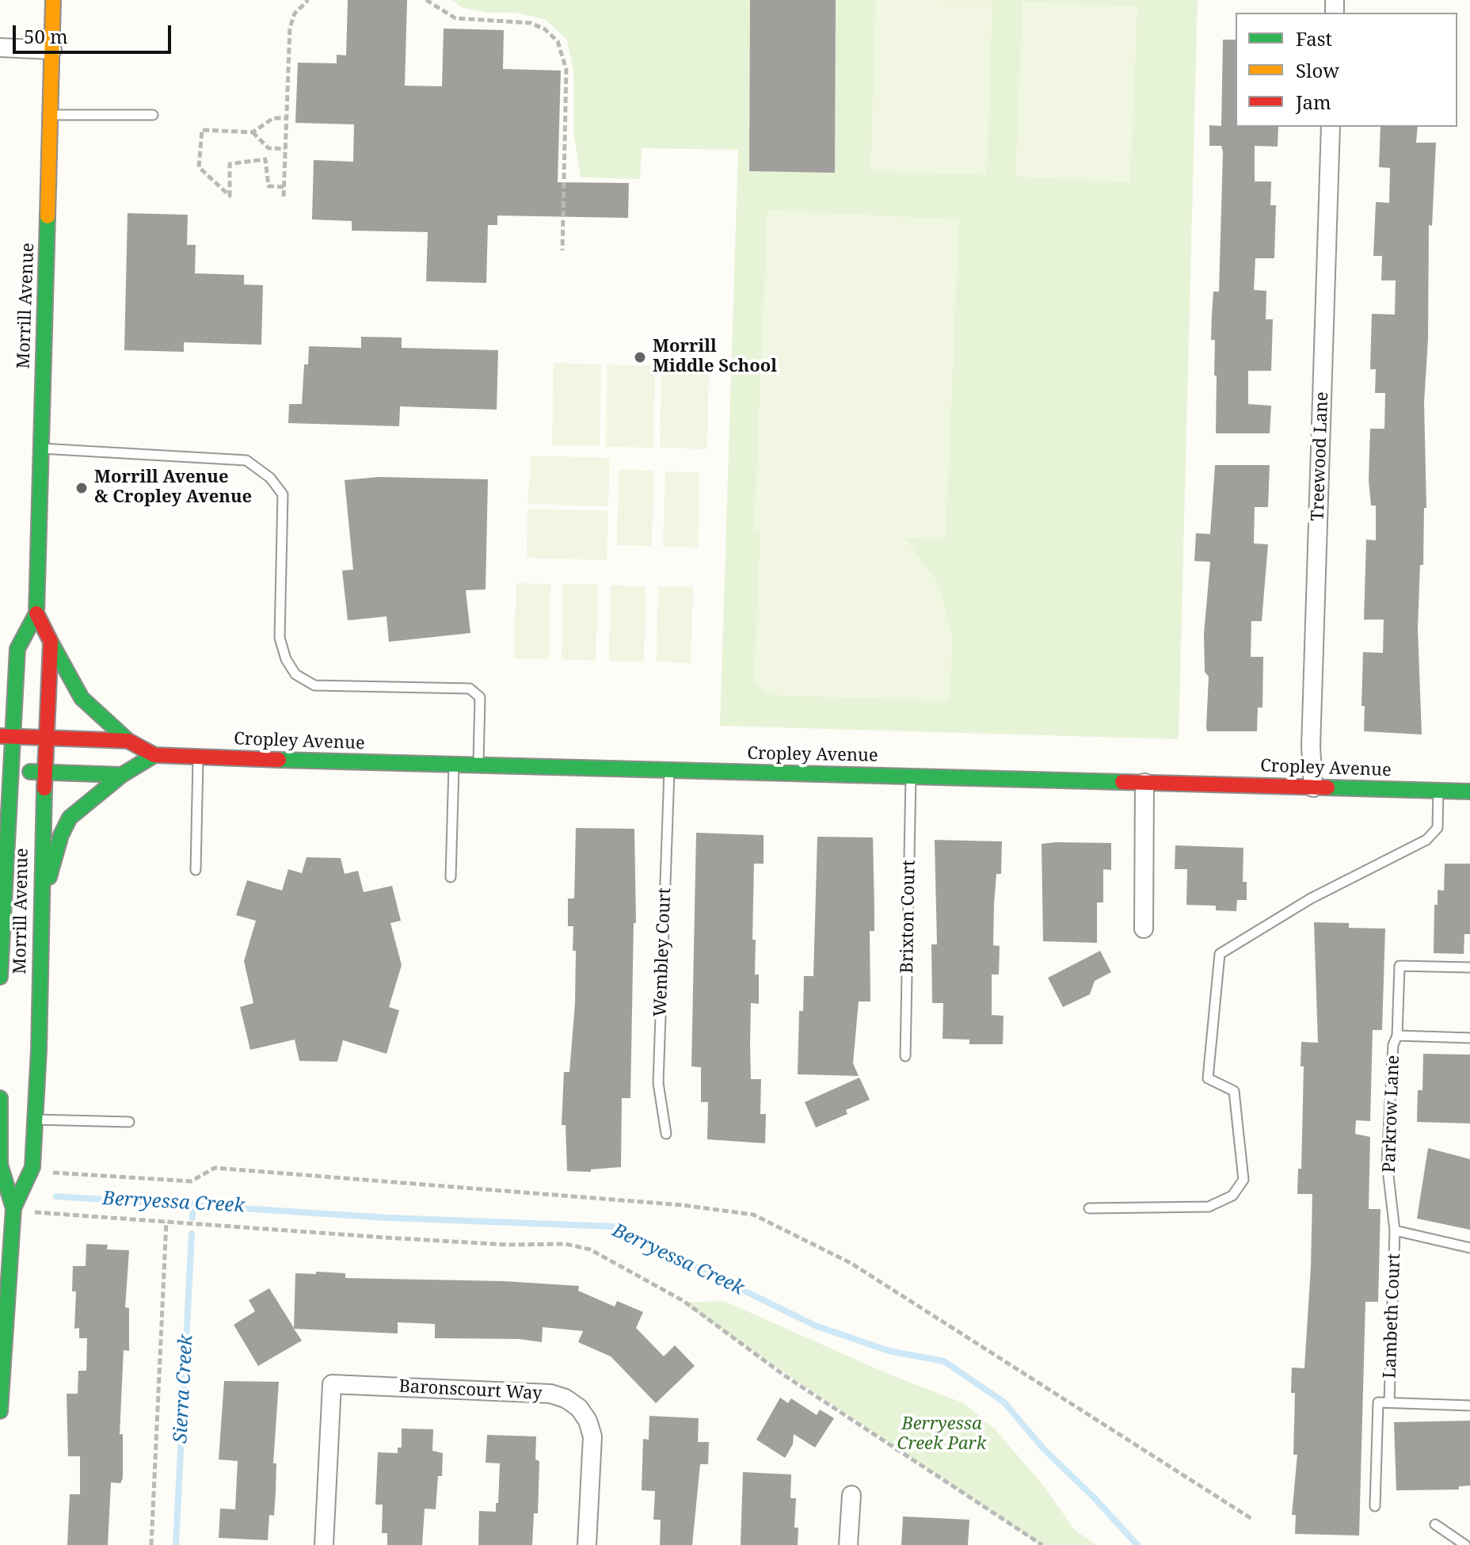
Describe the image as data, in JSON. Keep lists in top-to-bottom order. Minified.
{"streets":{"street":["Morrill Avenue","Treewood Lane","Cropley Avenue","Baronscourt Way"],"lane":["Brixton Court","Wembley Court","Parkrow Lane","Lambeth Court"]},"crossings":[["Morrill Avenue","Cropley Avenue"],["Treewood Lane","Cropley Avenue"],["Cropley Avenue","Brixton Court"],["Cropley Avenue","Wembley Court"],["Parkrow Lane","Lambeth Court"]],"water":["Berryessa Creek","Sierra Creek"],"parks":["Berryessa Creek Park"],"places":["Morrill Middle School","Morrill Avenue & Cropley Avenue"],"legend":["Fast","Slow","Jam"],"scale_bar":"50 m"}
